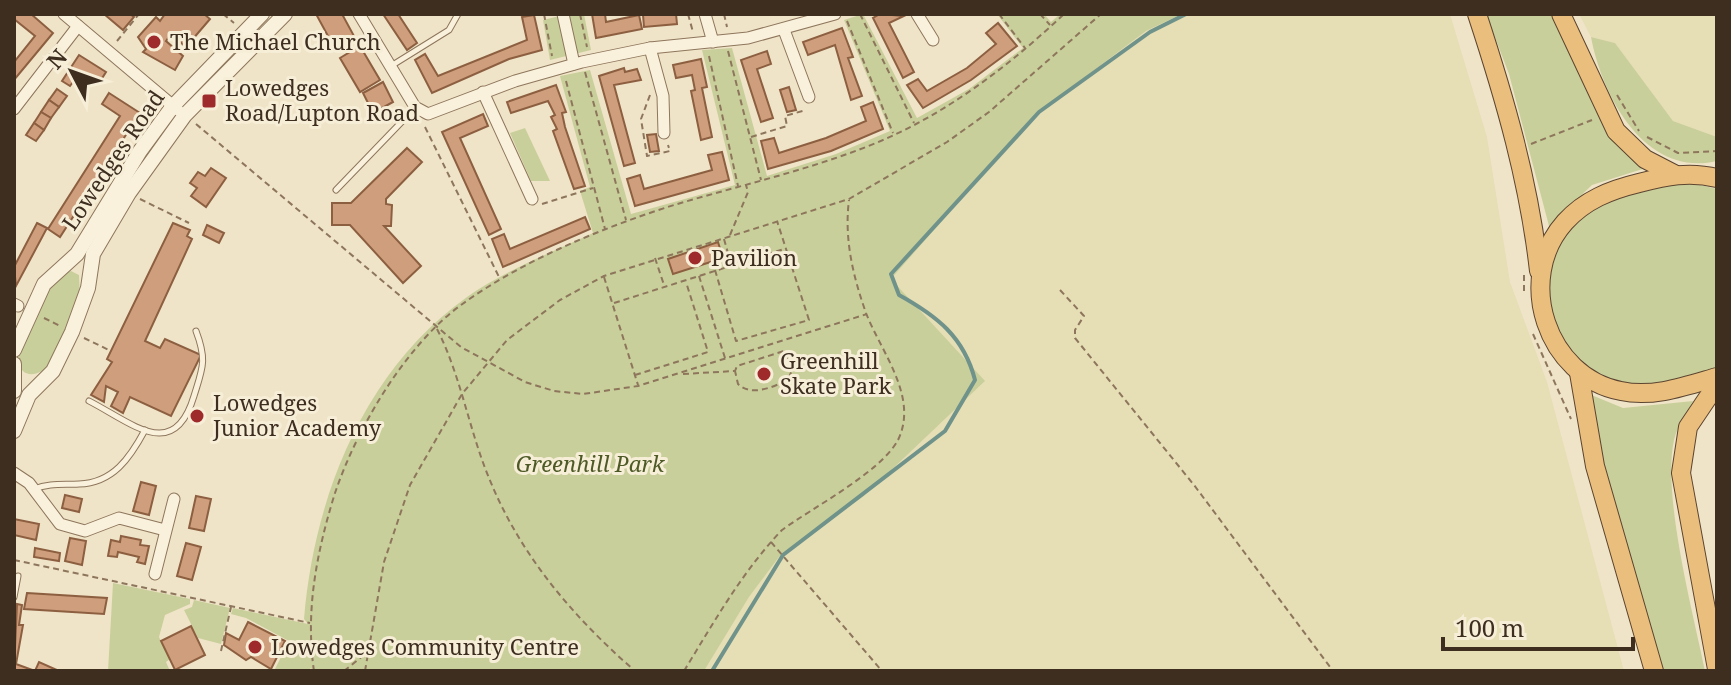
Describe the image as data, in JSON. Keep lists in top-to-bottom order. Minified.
{"streets":{"street":["Lowedges Road"]},"parks":["Greenhill Park"],"places":{"other":["The Michael Church","Pavilion","Greenhill Skate Park","Lowedges Junior Academy","Lowedges Community Centre"],"transit":["Lowedges Road/Lupton Road"]},"scale_bar":"100 m","north":"top left"}
